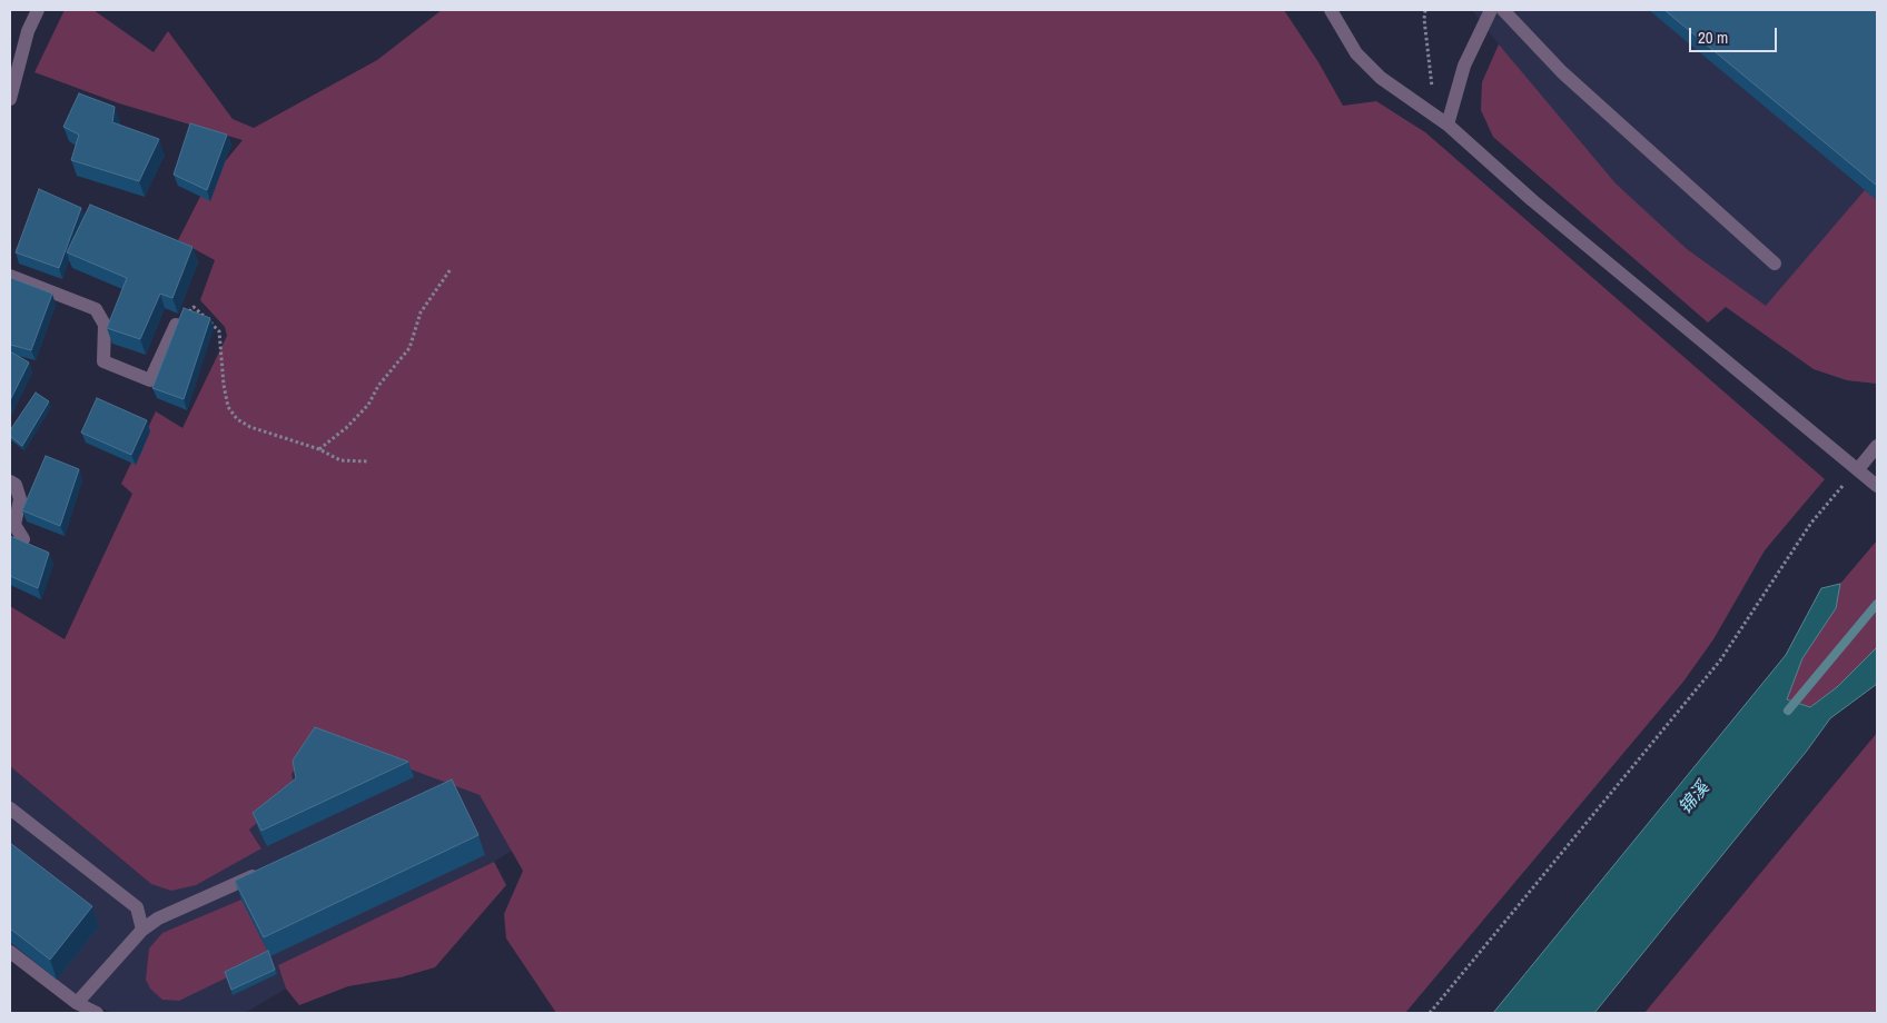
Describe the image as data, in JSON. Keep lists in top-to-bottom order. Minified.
{"water":["锦溪"],"scale_bar":"20 m"}
